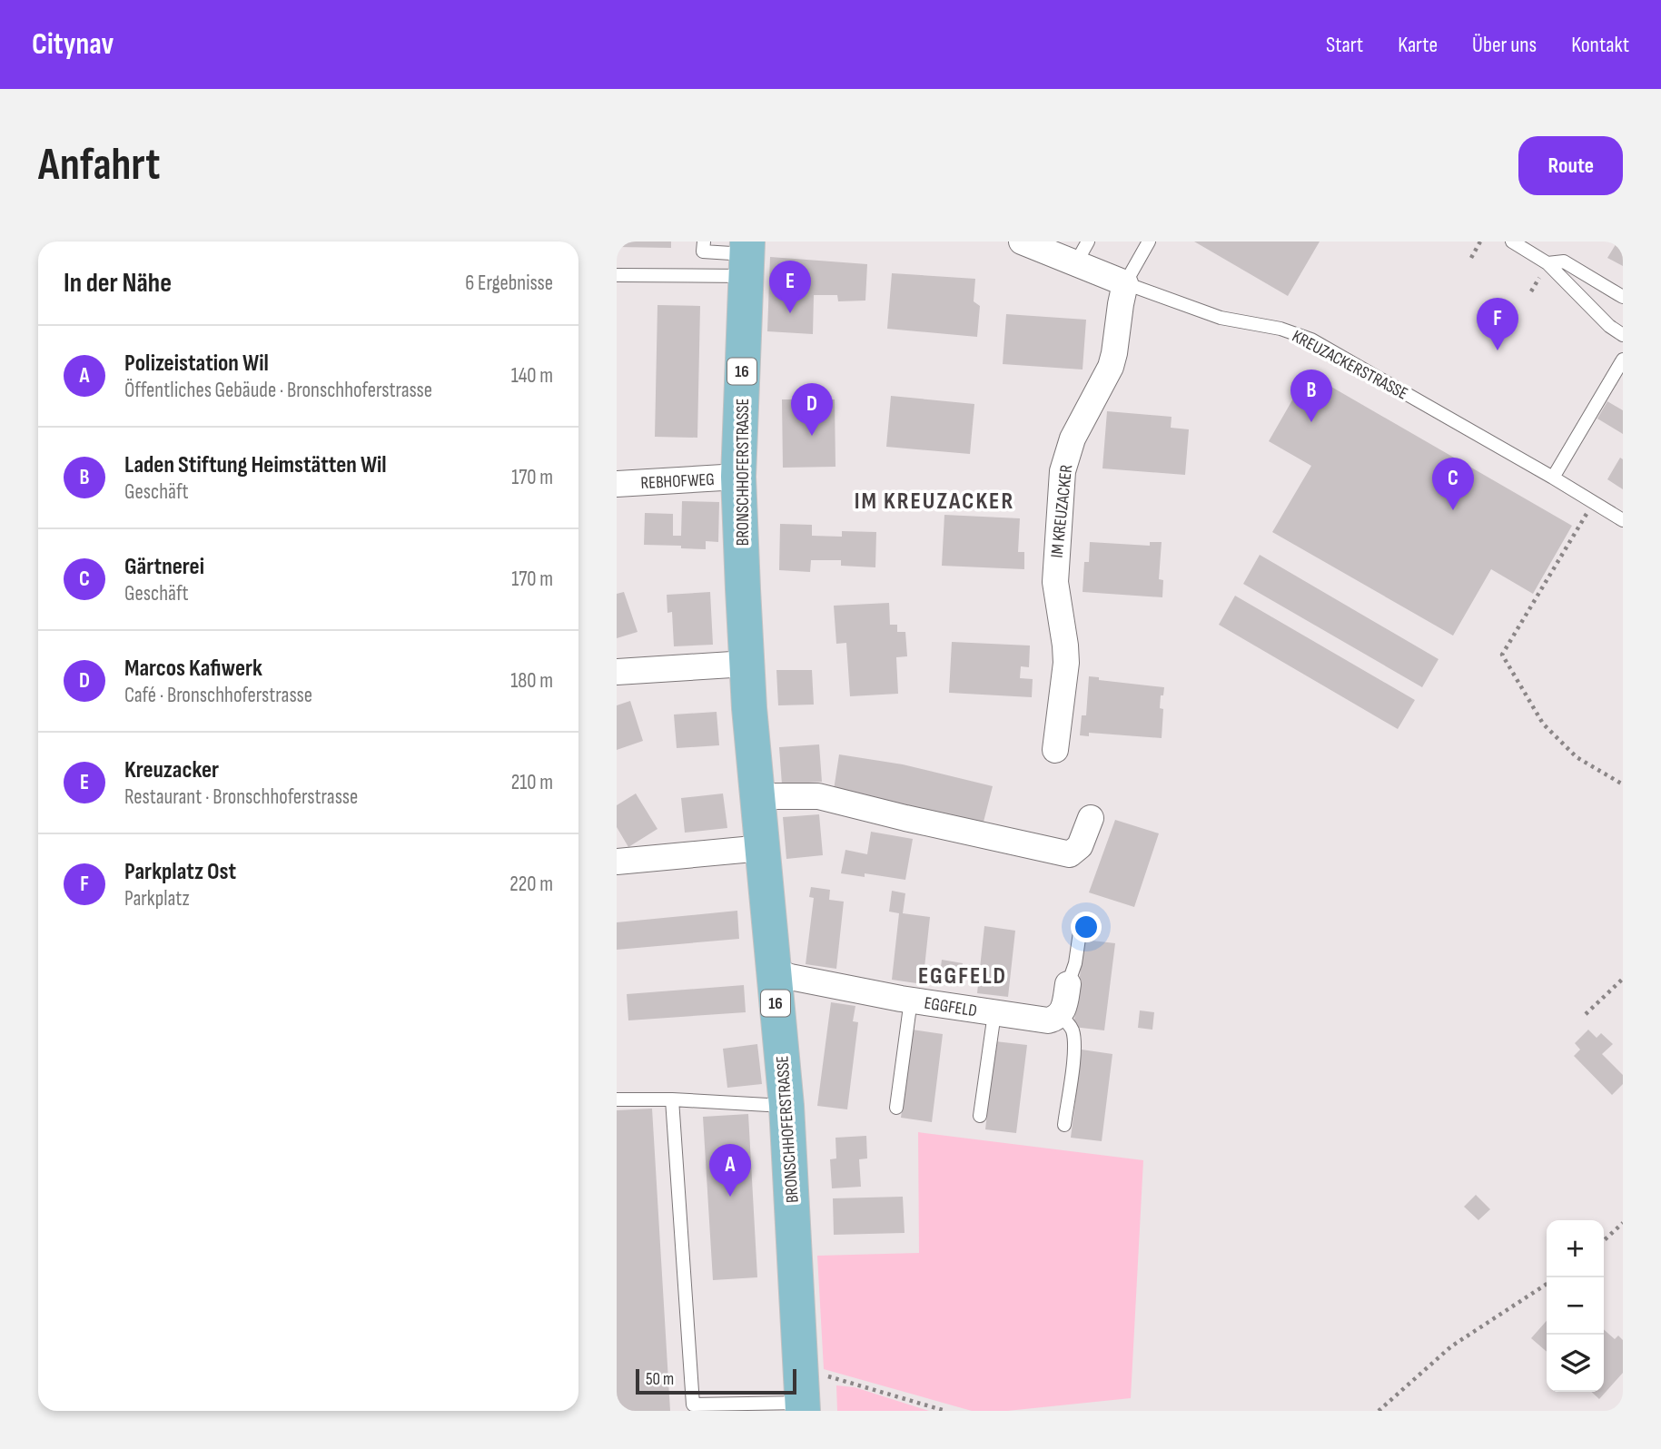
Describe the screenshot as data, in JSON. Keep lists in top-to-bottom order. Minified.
{"streets":{"main road":["16","BRONSCHHOFERSTRASSE"],"street":["KREUZACKERSTRASSE","REBHOFWEG","IM KREUZACKER","EGGFELD"]},"crossings":[["KREUZACKERSTRASSE","IM KREUZACKER"],["BRONSCHHOFERSTRASSE","REBHOFWEG"],["BRONSCHHOFERSTRASSE","EGGFELD"]],"districts":["IM KREUZACKER","EGGFELD"],"scale_bar":"50 m","page":{"header":"Citynav","nav":["Start","Karte","Über uns","Kontakt"],"buttons":"Route","title":"Anfahrt","heading":["In der Nähe","6 Ergebnisse"],"pins":["E","F","B","D","C","A"],"list":[{"mark":"A","name":"Polizeistation Wil","note":"Öffentliches Gebäude · Bronschhoferstrasse","value":"140 m"},{"mark":"B","name":"Laden Stiftung Heimstätten Wil","note":"Geschäft","value":"170 m"},{"mark":"C","name":"Gärtnerei","note":"Geschäft","value":"170 m"},{"mark":"D","name":"Marcos Kafiwerk","note":"Café · Bronschhoferstrasse","value":"180 m"},{"mark":"E","name":"Kreuzacker","note":"Restaurant · Bronschhoferstrasse","value":"210 m"},{"mark":"F","name":"Parkplatz Ost","note":"Parkplatz","value":"220 m"}],"map_buttons":["+","−"],"scale":"50 m"}}
